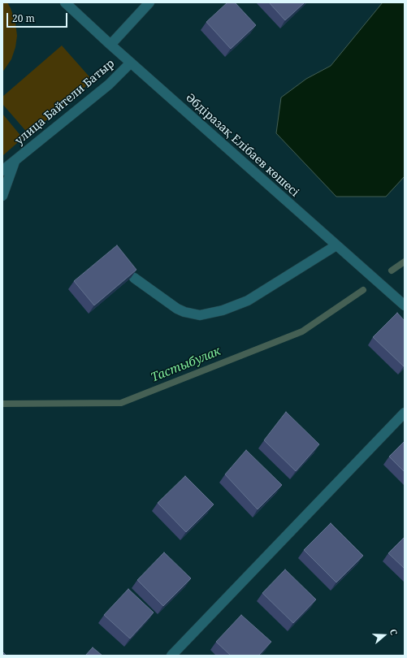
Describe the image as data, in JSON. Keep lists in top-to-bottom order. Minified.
{"streets":{"street":["улица Байтели Батыр","Әбдіразақ Елібаев көшесі"]},"crossings":[["улица Байтели Батыр","Әбдіразақ Елібаев көшесі"]],"water":["Тастыбулак"],"scale_bar":"20 m","north":"right"}
